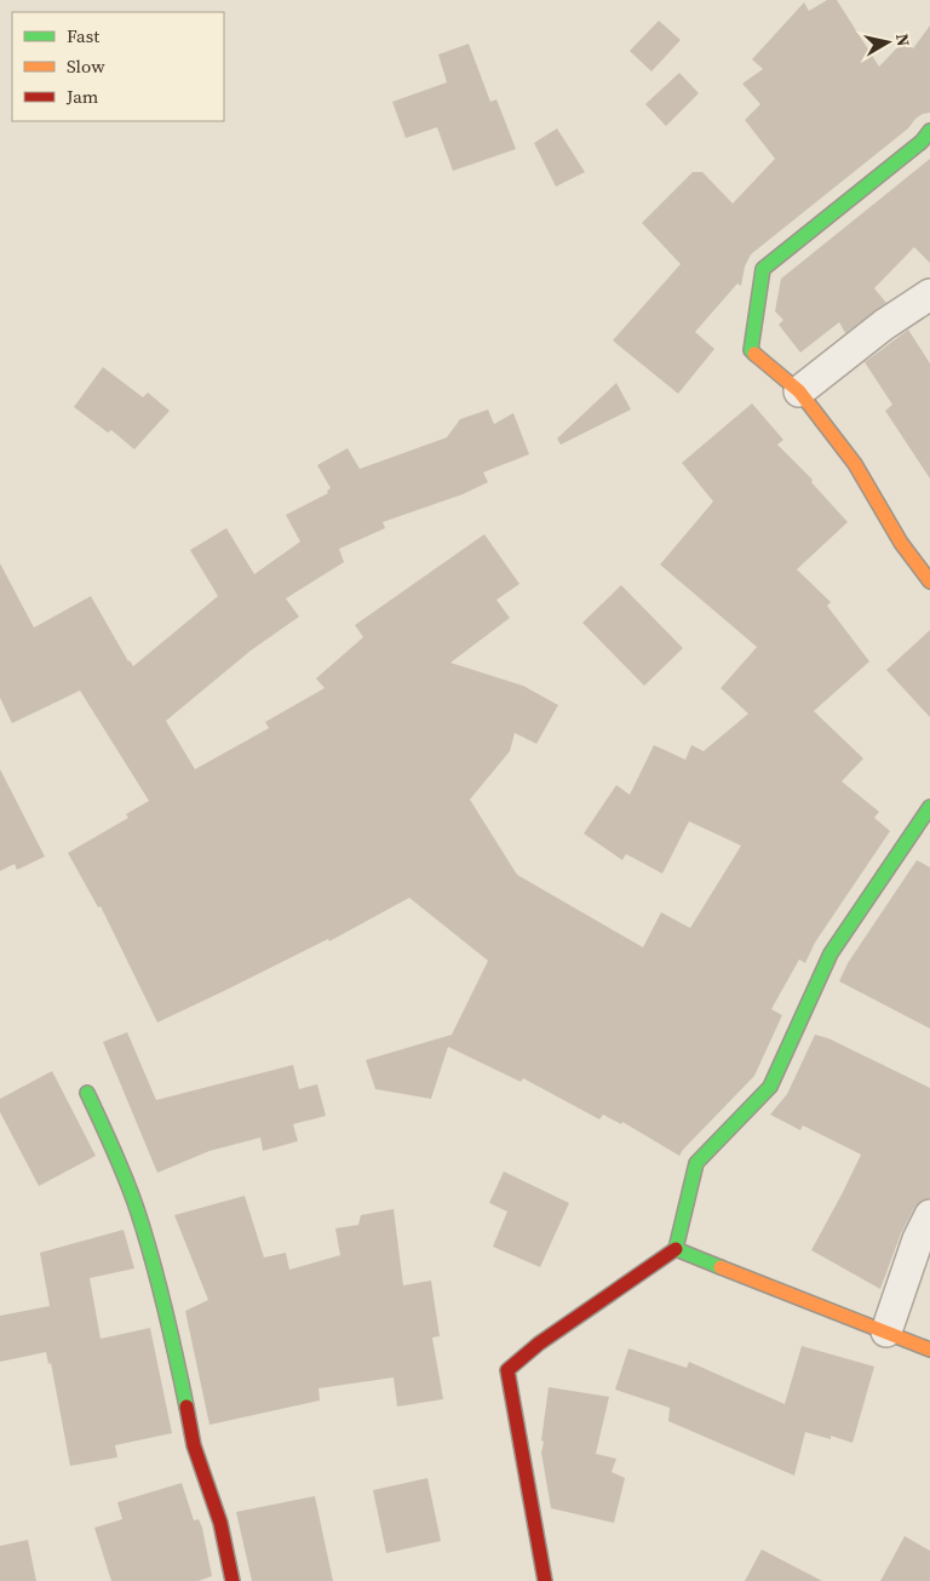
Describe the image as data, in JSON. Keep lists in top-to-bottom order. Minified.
{"legend":["Fast","Slow","Jam"],"north":"right"}
